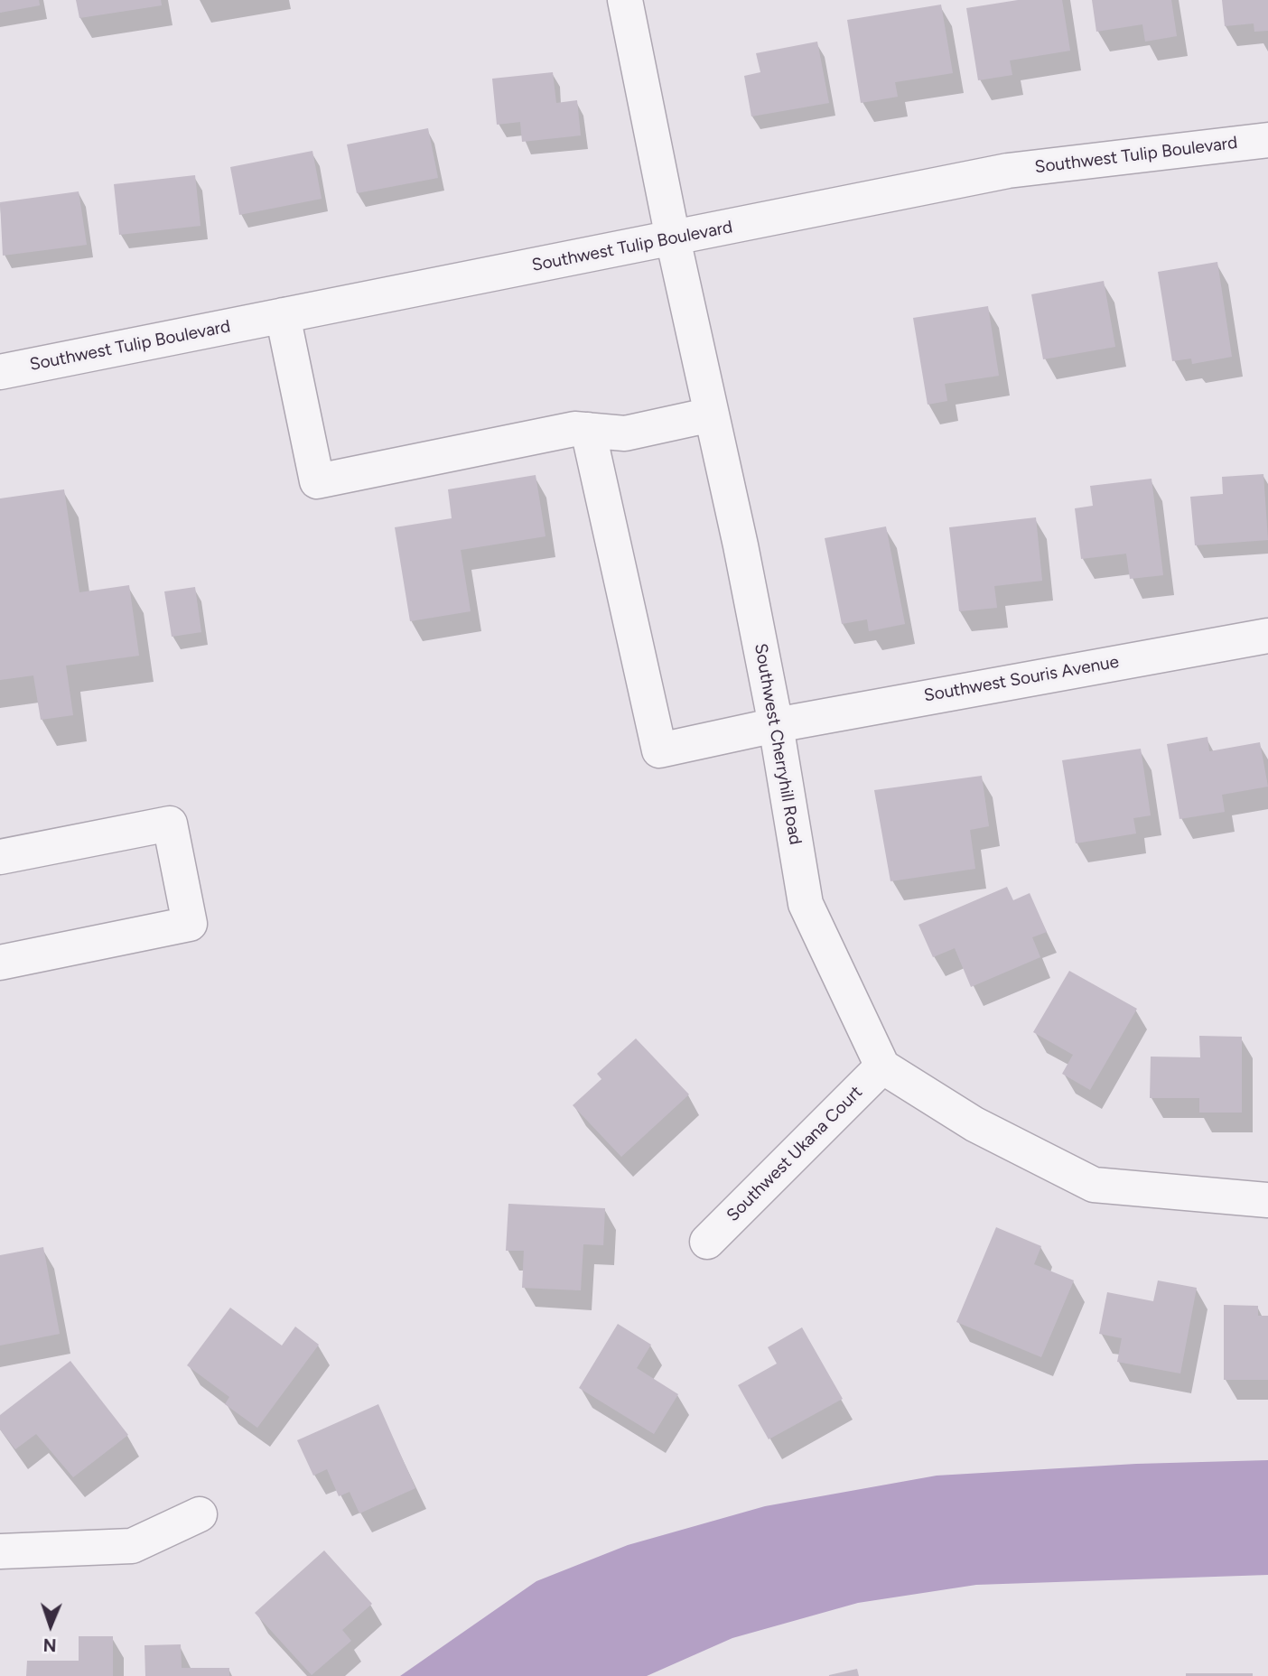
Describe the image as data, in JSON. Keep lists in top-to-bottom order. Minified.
{"streets":{"street":["Southwest Tulip Boulevard","Southwest Souris Avenue","Southwest Cherryhill Road","Southwest Ukana Court"]},"crossings":[["Southwest Tulip Boulevard","Southwest Cherryhill Road"],["Southwest Souris Avenue","Southwest Cherryhill Road"],["Southwest Cherryhill Road","Southwest Ukana Court"]],"north":"bottom"}
